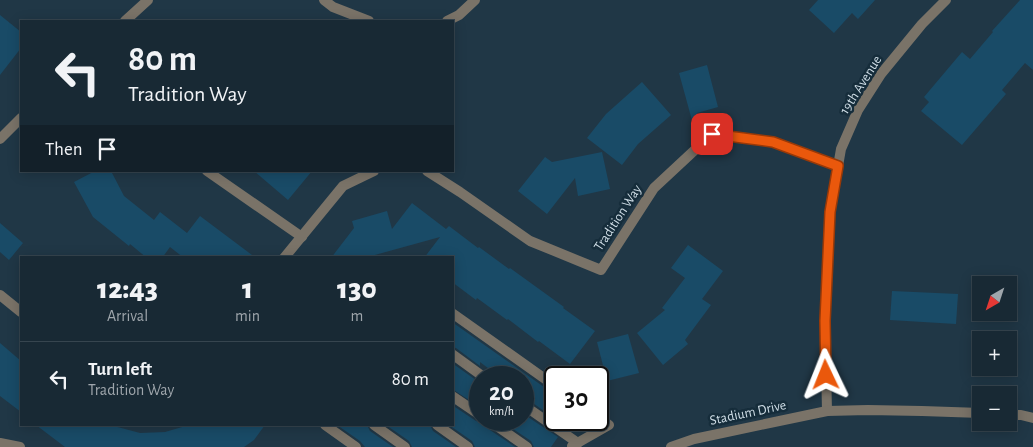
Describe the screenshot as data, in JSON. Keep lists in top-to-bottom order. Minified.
{"streets":{"street":["19th Avenue","Tradition Way","Stadium Drive"]},"crossings":[["19th Avenue","Tradition Way"],["19th Avenue","Stadium Drive"]],"north":"bottom left","page":{"turn":["80 m","Tradition Way"],"then":"Then","eta":["12:43","Arrival","1","min","130","m"],"map_buttons":["+","−"],"list":[{"name":"Turn left","note":"Tradition Way","value":"80 m"}],"speed":"20 km/h","limit":"30"}}
